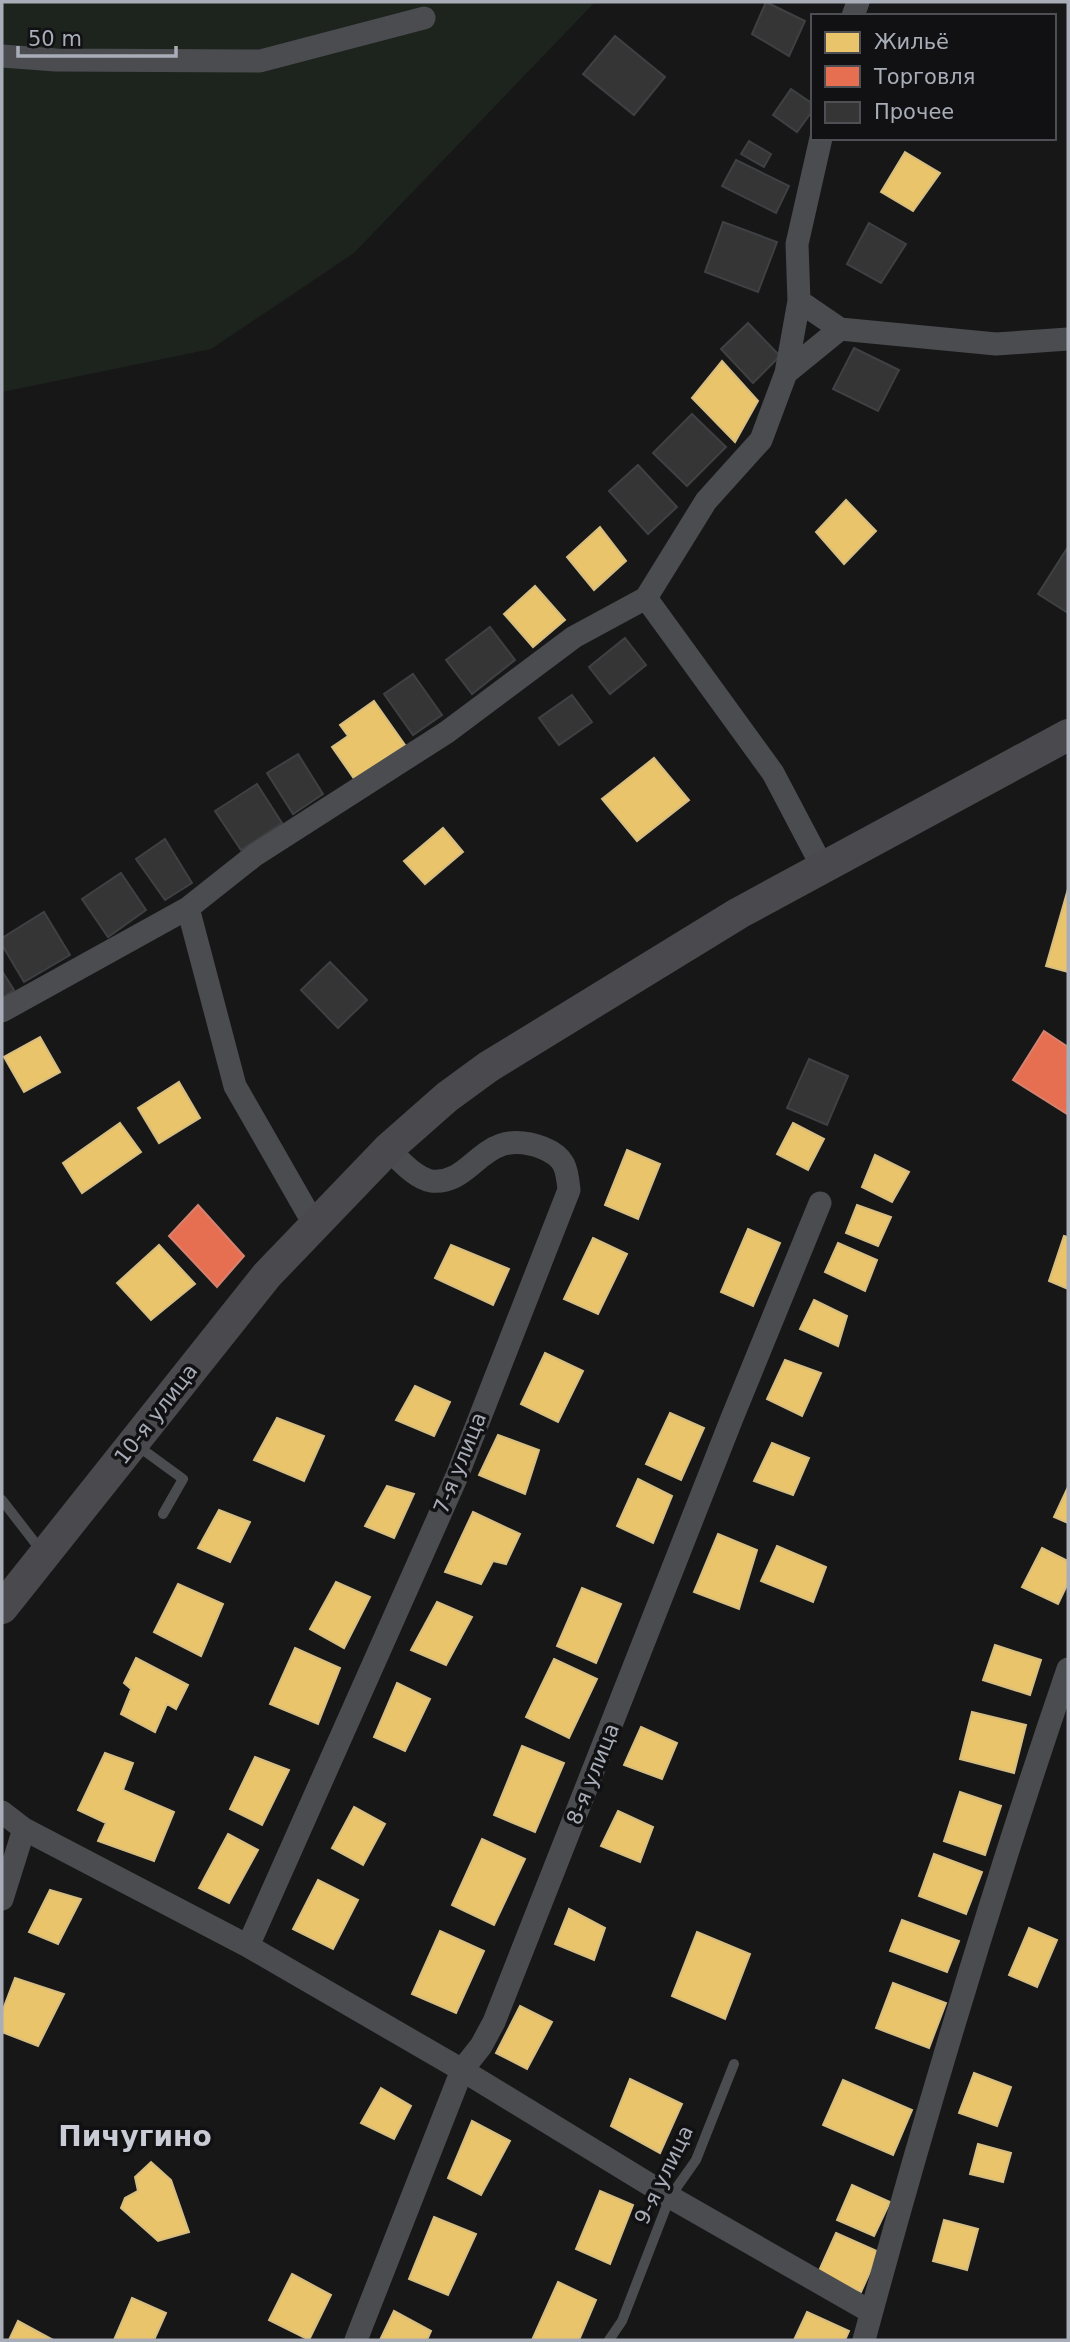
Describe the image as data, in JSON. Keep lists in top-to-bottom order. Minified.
{"streets":{"street":["10-я улица","7-я улица","8-я улица"],"lane":["9-я улица"]},"crossings":[["10-я улица","7-я улица"]],"districts":["Пичугино"],"legend":["Жильё","Торговля","Прочее"],"scale_bar":"50 m"}
